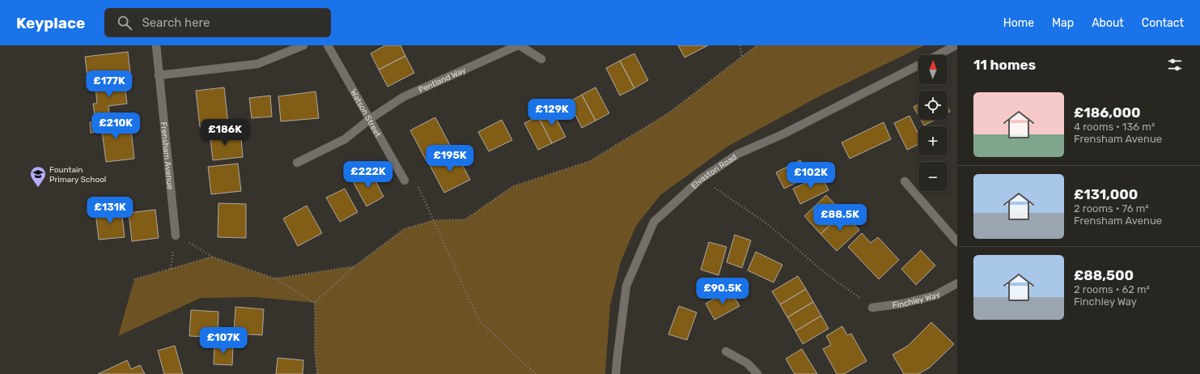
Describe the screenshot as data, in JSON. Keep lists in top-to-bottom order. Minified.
{"streets":{"street":["Pentland Way","Watson Street","Frensham Avenue","Elvaston Road","Finchley Way"]},"crossings":[["Pentland Way","Watson Street"]],"places":{"school or university":["Fountain Primary School"]},"north":"top","page":{"header":"Keyplace","search":"Search here","nav":["Home","Map","About","Contact"],"heading":"11 homes","map_buttons":["+","−"],"price":["£177K","£129K","£210K","£186K","£195K","£222K","£102K","£131K","£88.5K","£90.5K","£107K"],"list":[{"name":"£186,000","note":"4 rooms · 136 m² · Frensham Avenue"},{"name":"£131,000","note":"2 rooms · 76 m² · Frensham Avenue"},{"name":"£88,500","note":"2 rooms · 62 m² · Finchley Way"}]}}
